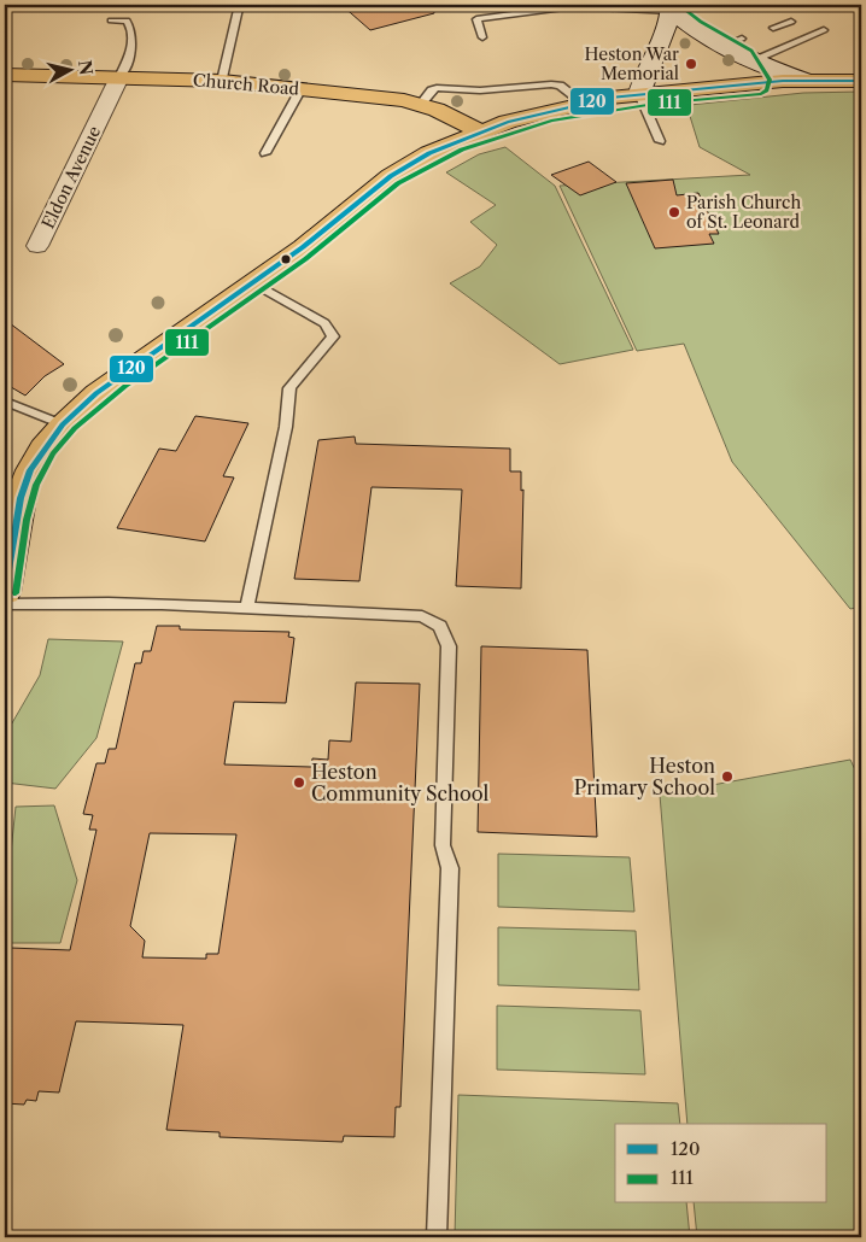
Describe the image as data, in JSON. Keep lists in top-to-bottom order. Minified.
{"streets":{"main road":["Church Road"],"street":["Eldon Avenue"]},"crossings":[["Church Road","Eldon Avenue"]],"places":["Heston War Memorial","Parish Church of St. Leonard","Heston Primary School","Heston Community School"],"lines":["transit line 111","transit line 120"],"legend":["120","111"],"north":"right"}
